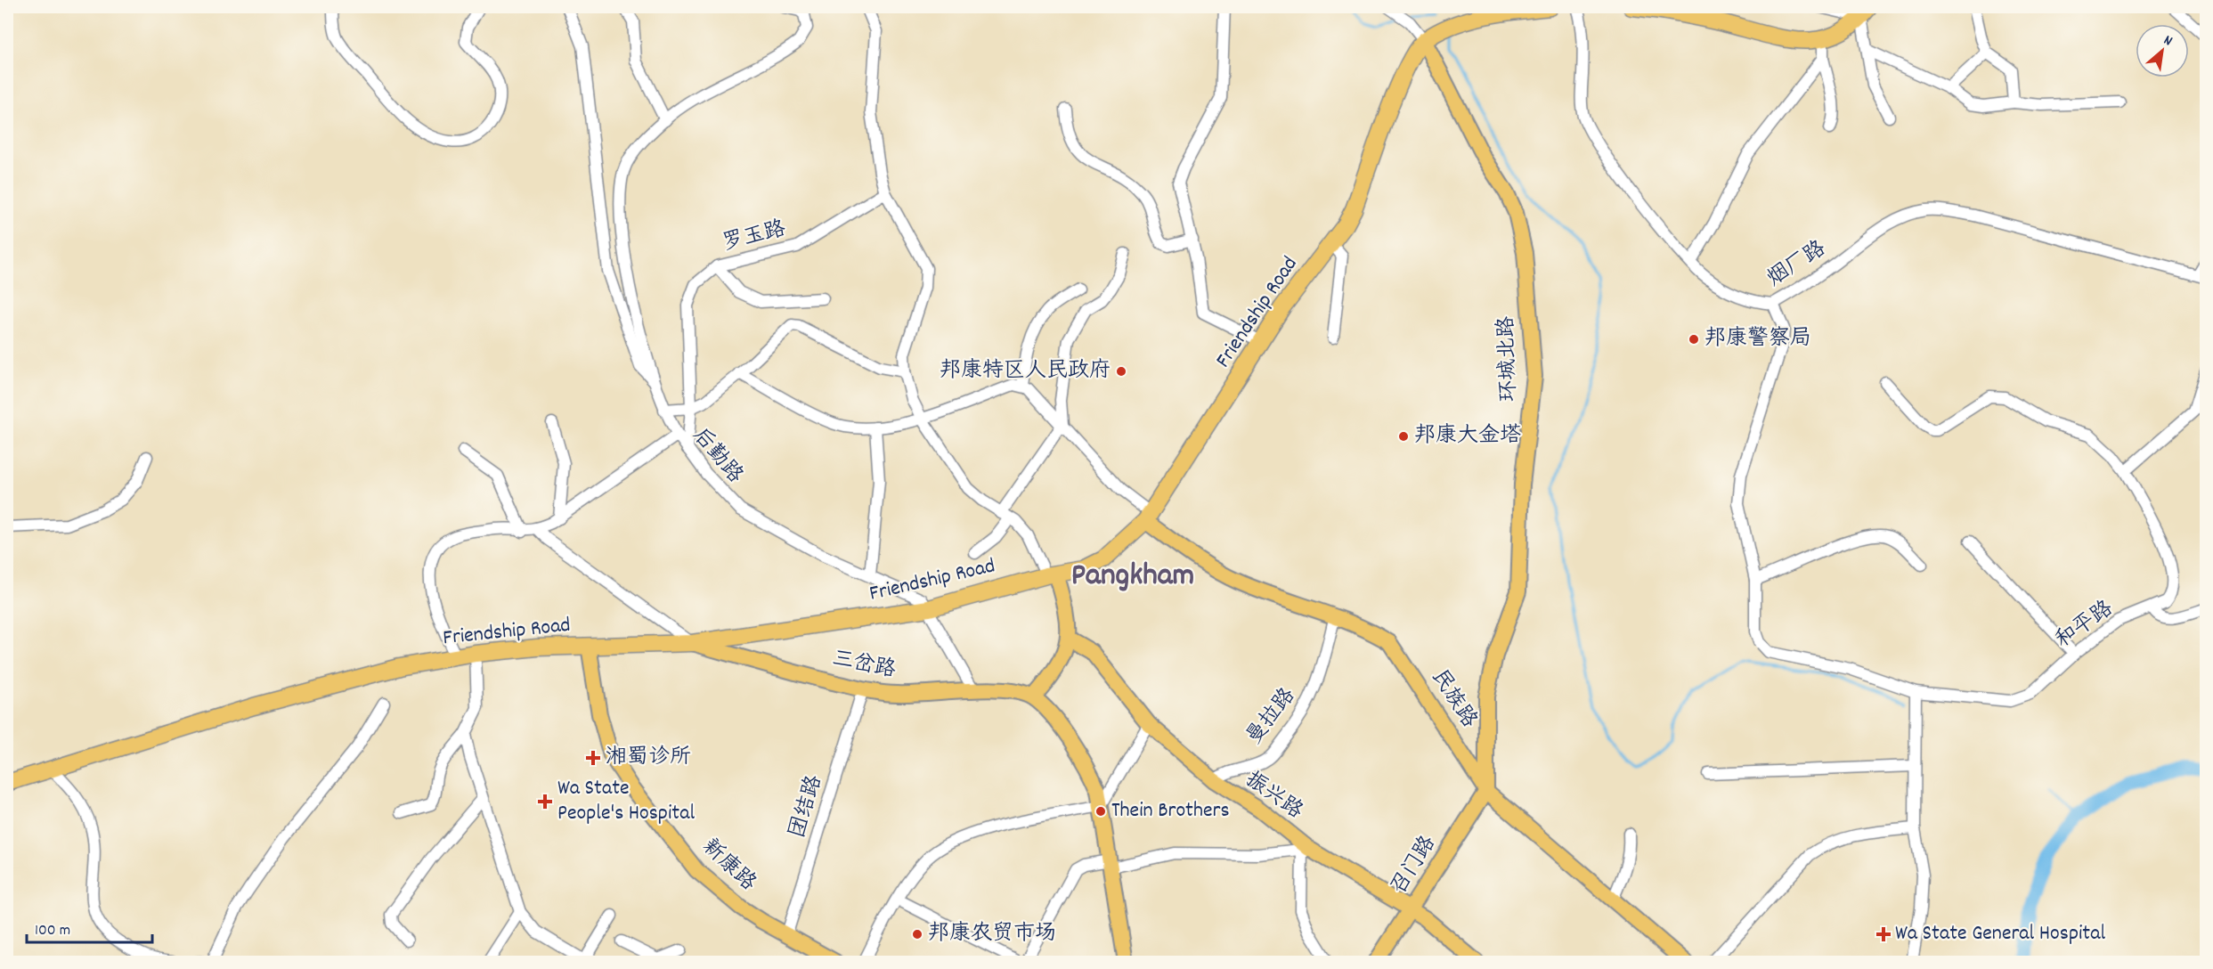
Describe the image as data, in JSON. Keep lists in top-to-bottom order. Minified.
{"streets":{"highway":["Friendship Road"],"main road":["环城北路","三岔路","民族路","振兴路","新康路","召门路"],"street":["罗玉路","烟厂路","后勤路","和平路","曼拉路","团结路"]},"crossings":[["罗玉路","后勤路"],["烟厂路","和平路"],["Friendship Road","环城北路"],["Friendship Road","后勤路"],["Friendship Road","三岔路"],["Friendship Road","民族路"],["Friendship Road","新康路"],["环城北路","民族路"],["环城北路","召门路"],["后勤路","三岔路"],["三岔路","团结路"],["民族路","曼拉路"],["民族路","召门路"],["曼拉路","振兴路"],["振兴路","召门路"],["团结路","新康路"]],"districts":["Pangkham"],"places":{"other":["邦康警察局","邦康特区人民政府","邦康大金塔","Thein Brothers","邦康农贸市场"],"health":["湘蜀诊所","Wa State People's Hospital","Wa State General Hospital"]},"scale_bar":"100 m","north":"top right"}
